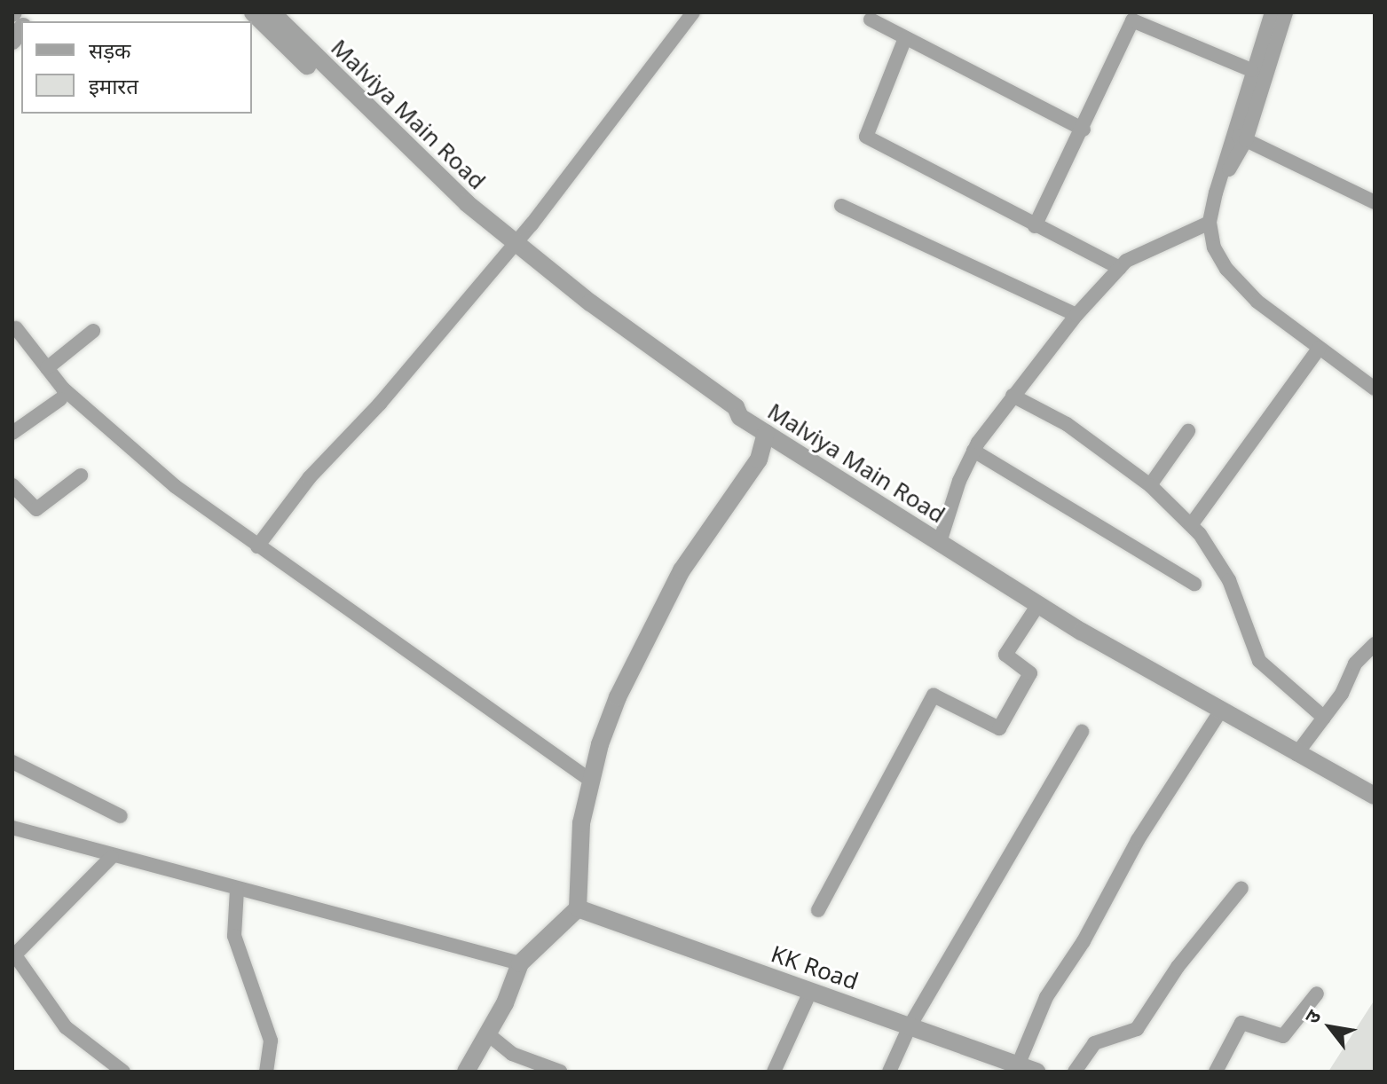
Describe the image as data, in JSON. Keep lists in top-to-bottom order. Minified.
{"streets":{"street":["Malviya Main Road","KK Road"]},"legend":["सड़क","इमारत"],"north":"top left"}
